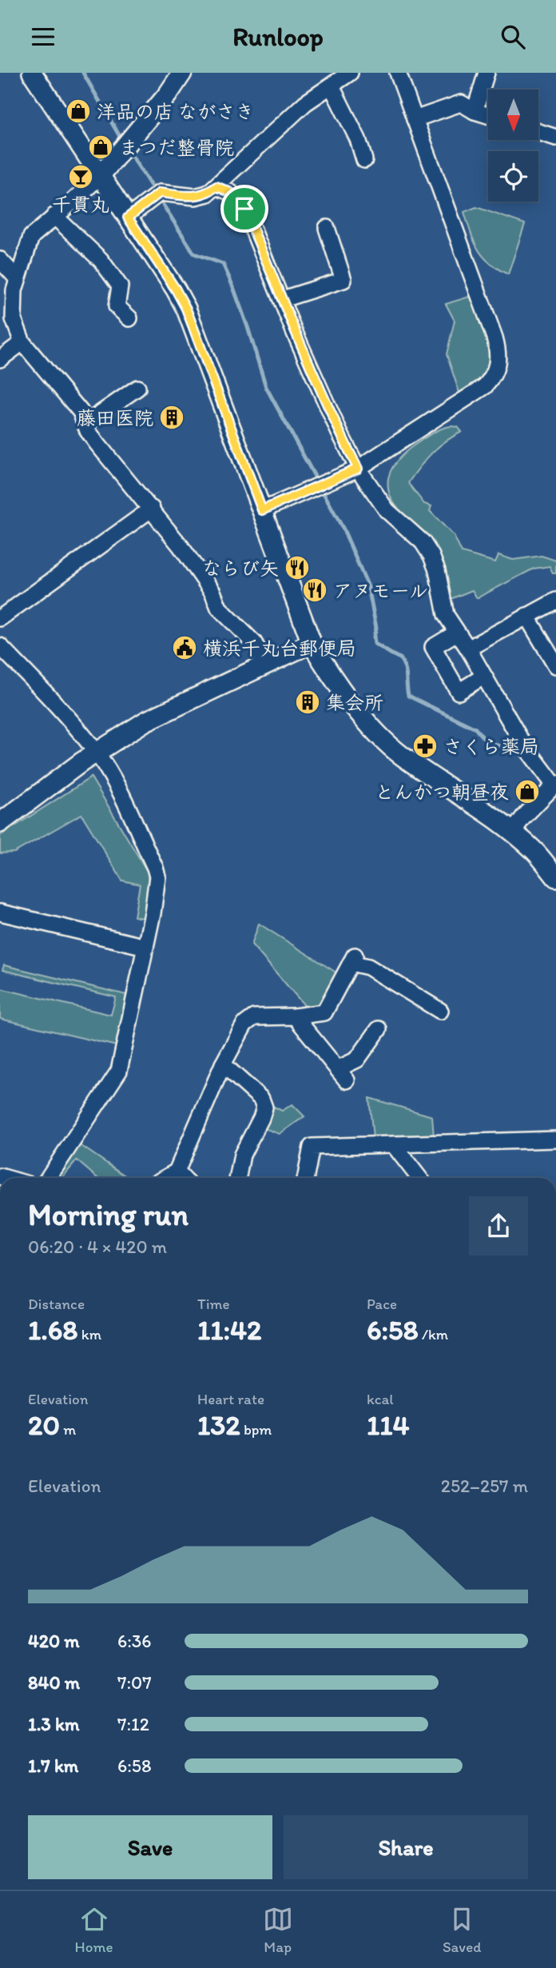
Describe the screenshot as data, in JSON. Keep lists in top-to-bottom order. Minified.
{"places":{"shop":["洋品の店 ながさき","まつだ整骨院","とんかつ朝昼夜"],"bar":["千貫丸"],"building":["藤田医院","集会所"],"restaurant":["ならび矢","アヌモール"],"public building":["横浜千丸台郵便局"],"pharmacy":["さくら薬局"]},"north":"bottom","page":{"header":"Runloop","heading":["Morning run","06:20 · 4 × 420 m"],"stats":[["Distance","1.68 km"],["Time","11:42"],["Pace","6:58 /km"],["Elevation","20 m"],["Heart rate","132 bpm"],["kcal","114"]],"chart":["Elevation","252–257 m"],"list":[{"name":"420 m","note":"6:36"},{"name":"840 m","note":"7:07"},{"name":"1.3 km","note":"7:12"},{"name":"1.7 km","note":"6:58"}],"buttons":["Save","Share"],"tabs":["Home","Map","Saved"]}}
